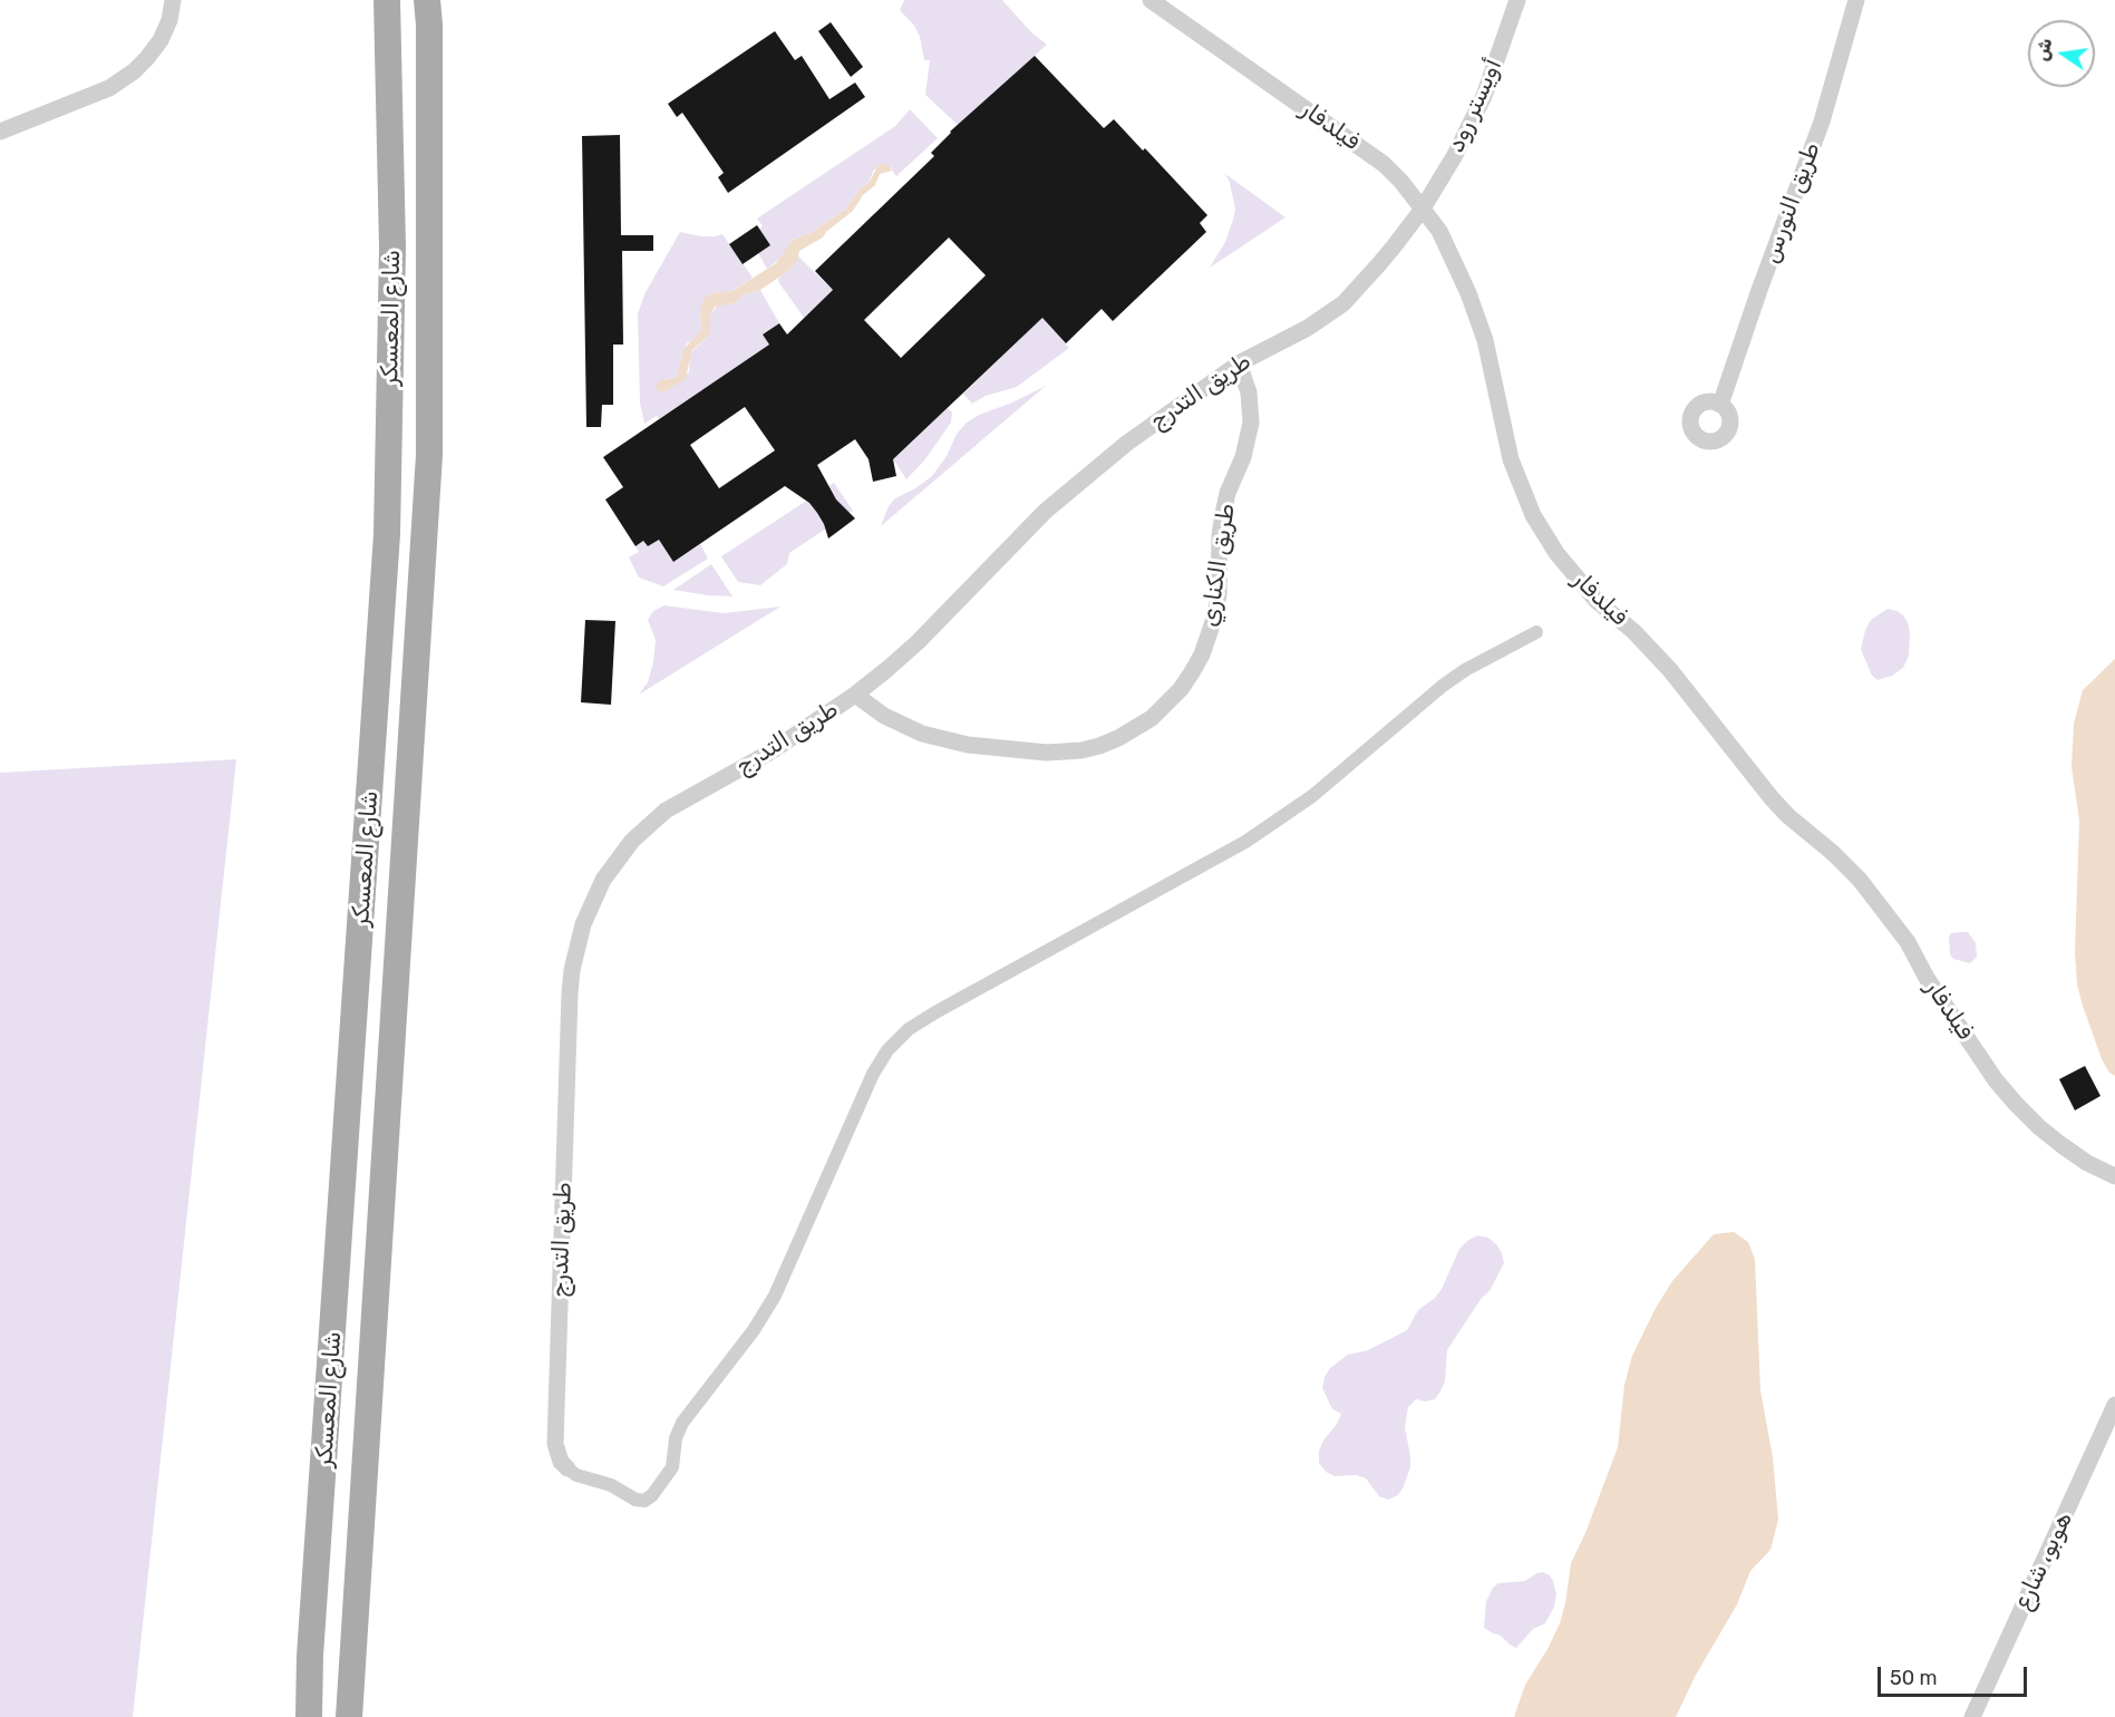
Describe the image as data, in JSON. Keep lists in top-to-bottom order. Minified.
{"streets":{"main road":["شارع المعسكر"],"street":["أويستر رود","فيلدفار","طريق النورس","طريق التدرج","طريق الكناري","هوبو، شارع"]},"crossings":[["أويستر رود","فيلدفار"],["أويستر رود","طريق التدرج"],["فيلدفار","طريق التدرج"],["طريق التدرج","طريق الكناري"]],"scale_bar":"50 m","north":"left"}
